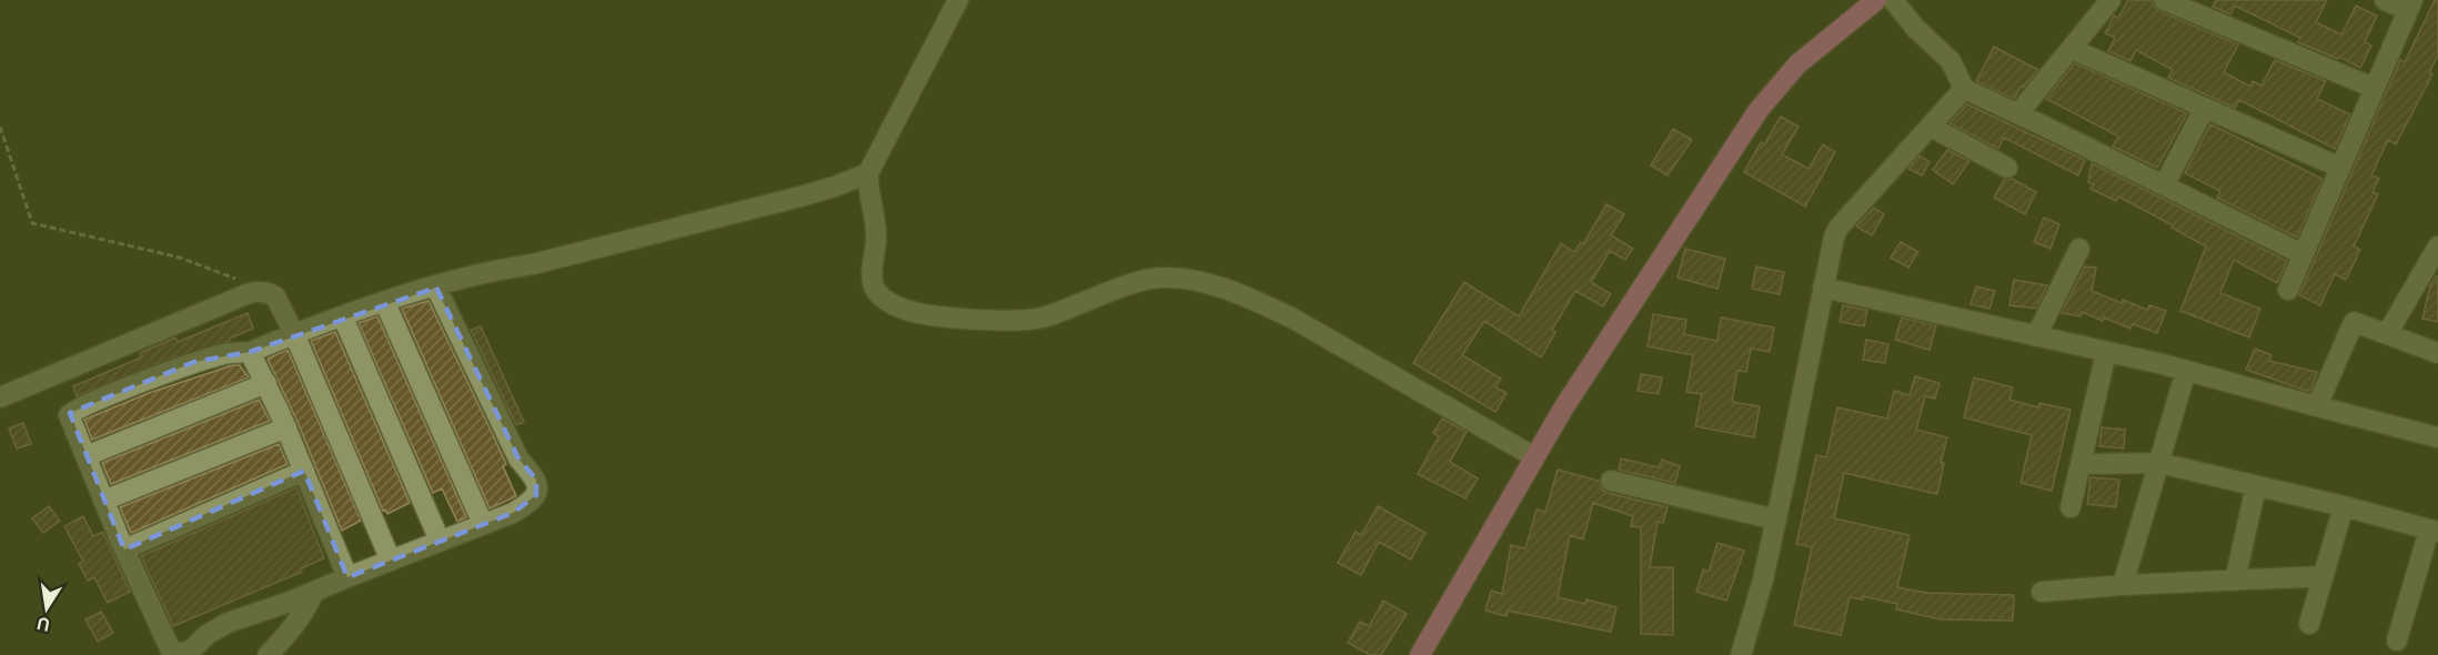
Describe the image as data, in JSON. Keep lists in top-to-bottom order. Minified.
{"north":"bottom"}
